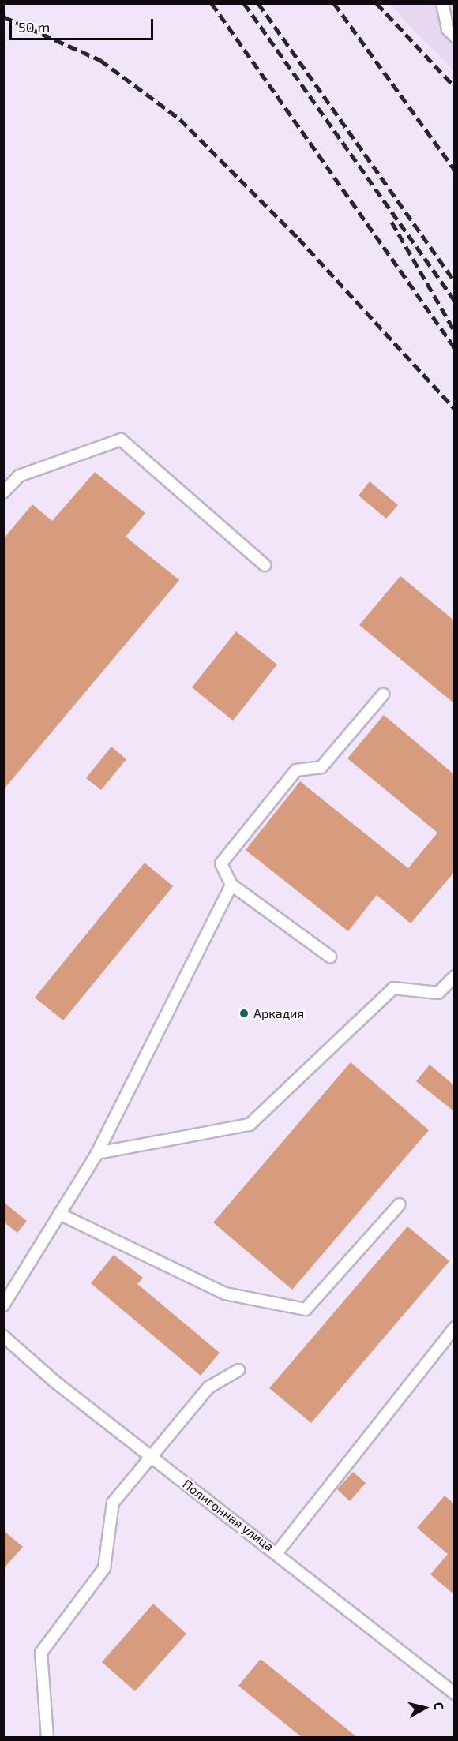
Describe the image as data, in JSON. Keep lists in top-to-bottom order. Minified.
{"streets":{"lane":["Полигонная улица"]},"places":["Аркадия"],"scale_bar":"50 m","north":"right"}
